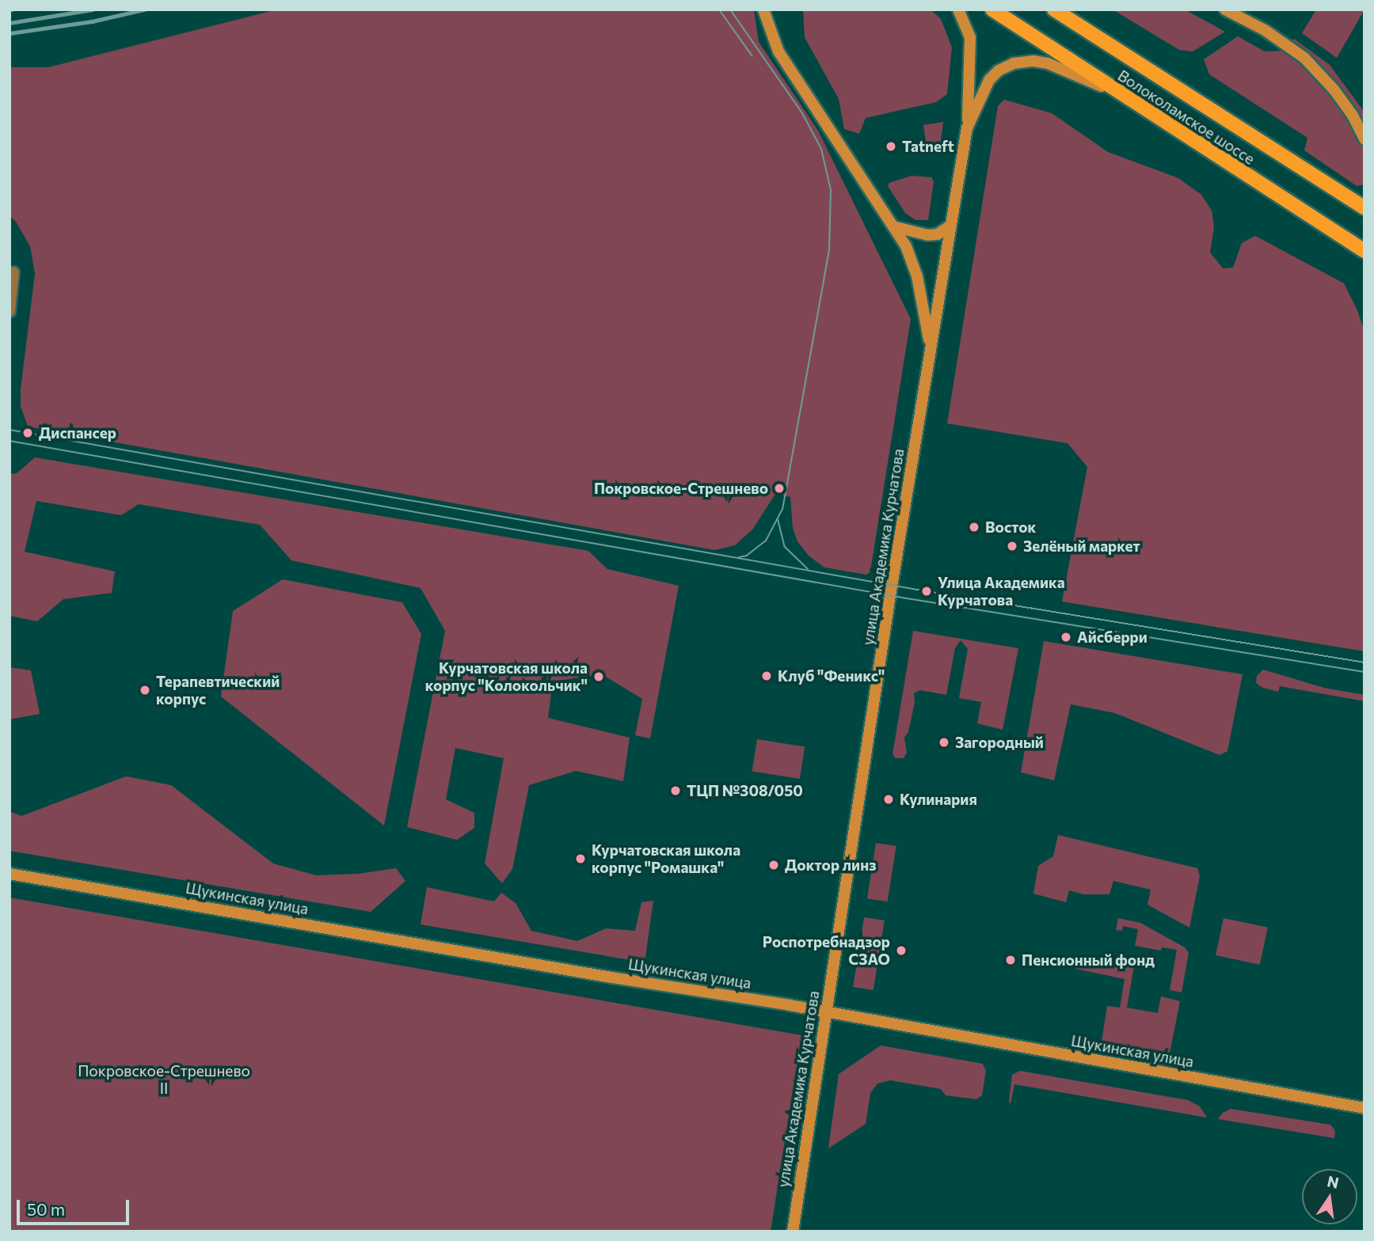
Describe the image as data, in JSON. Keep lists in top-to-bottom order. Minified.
{"streets":{"main road":["Волоколамское шоссе","улица Академика Курчатова","Щукинская улица"]},"crossings":[["Волоколамское шоссе","улица Академика Курчатова"],["улица Академика Курчатова","Щукинская улица"]],"parks":["Покровское-Стрешнево II"],"places":["Tatneft","Диспансер","Покровское-Стрешнево","Восток","Зелёный маркет","Улица Академика Курчатова","Айсберри","Клуб \"Феникс\"","Курчатовская школа корпус \"Колокольчик\"","Терапевтический корпус","Загородный","ТЦП №308/050","Кулинария","Курчатовская школа корпус \"Ромашка\"","Доктор линз","Роспотребнадзор СЗАО","Пенсионный фонд"],"scale_bar":"50 m","north":"top"}
